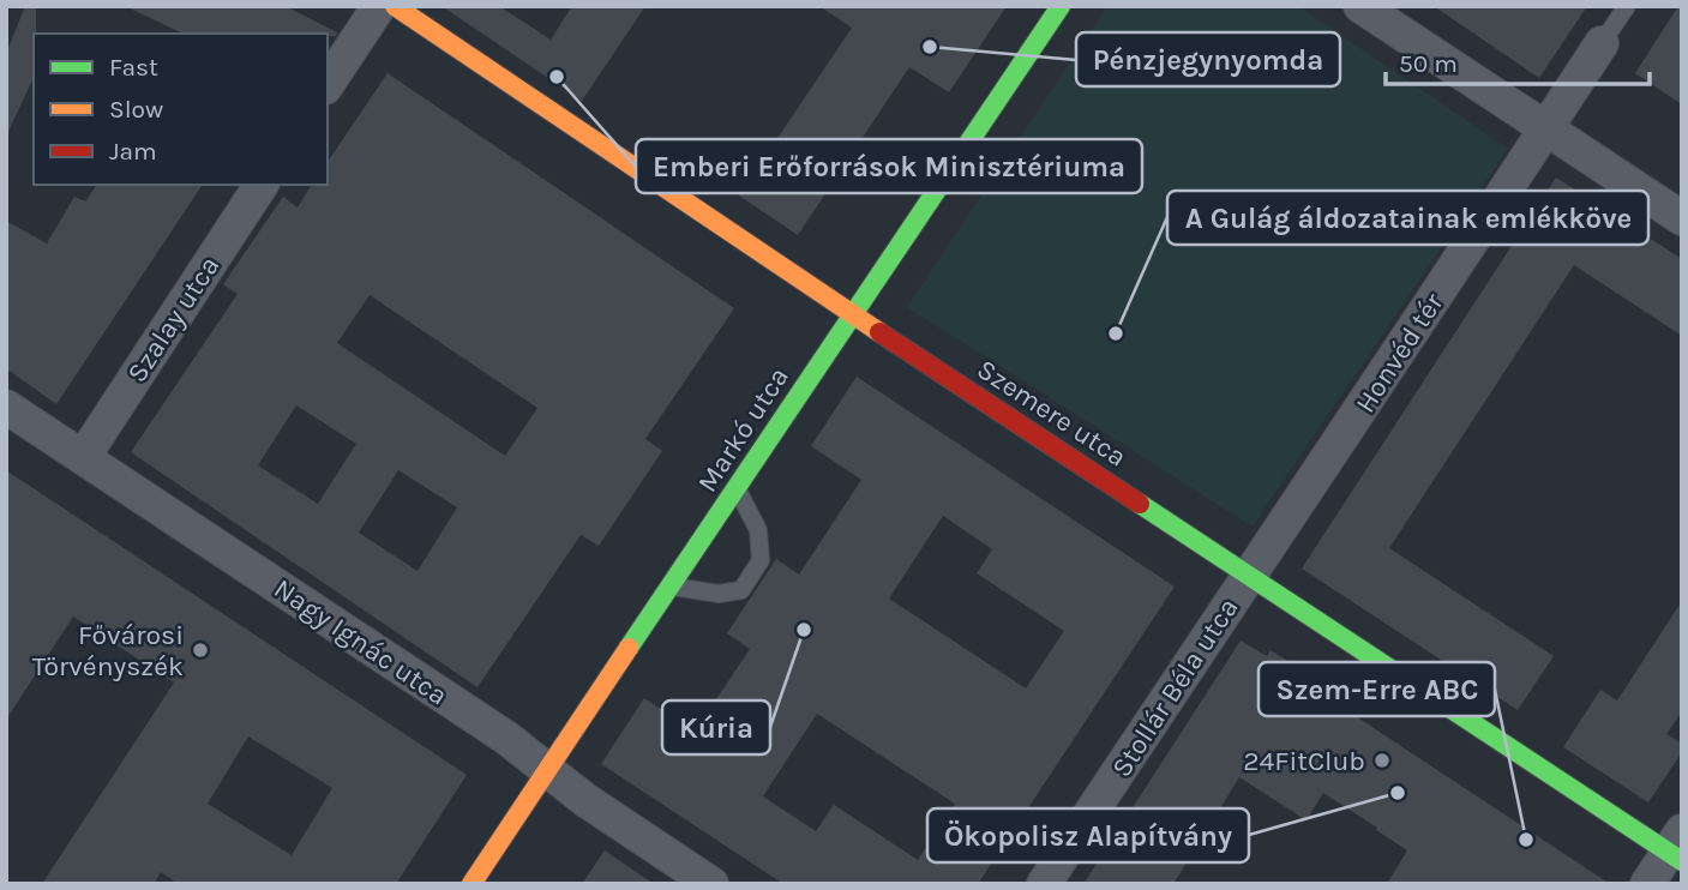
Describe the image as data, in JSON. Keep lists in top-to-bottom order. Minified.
{"streets":{"street":["Szalay utca","Honvéd tér","Szemere utca","Markó utca","Nagy Ignác utca","Stollár Béla utca"]},"crossings":[["Szalay utca","Nagy Ignác utca"],["Honvéd tér","Szemere utca"],["Honvéd tér","Stollár Béla utca"],["Szemere utca","Markó utca"],["Szemere utca","Stollár Béla utca"],["Markó utca","Nagy Ignác utca"]],"places":["Pénzjegynyomda","Emberi Erőforrások Minisztériuma","A Gulág áldozatainak emlékköve","Kúria","Fővárosi Törvényszék","24FitClub","Ökopolisz Alapítvány","Szem-Erre ABC"],"legend":["Fast","Slow","Jam"],"scale_bar":"50 m"}
